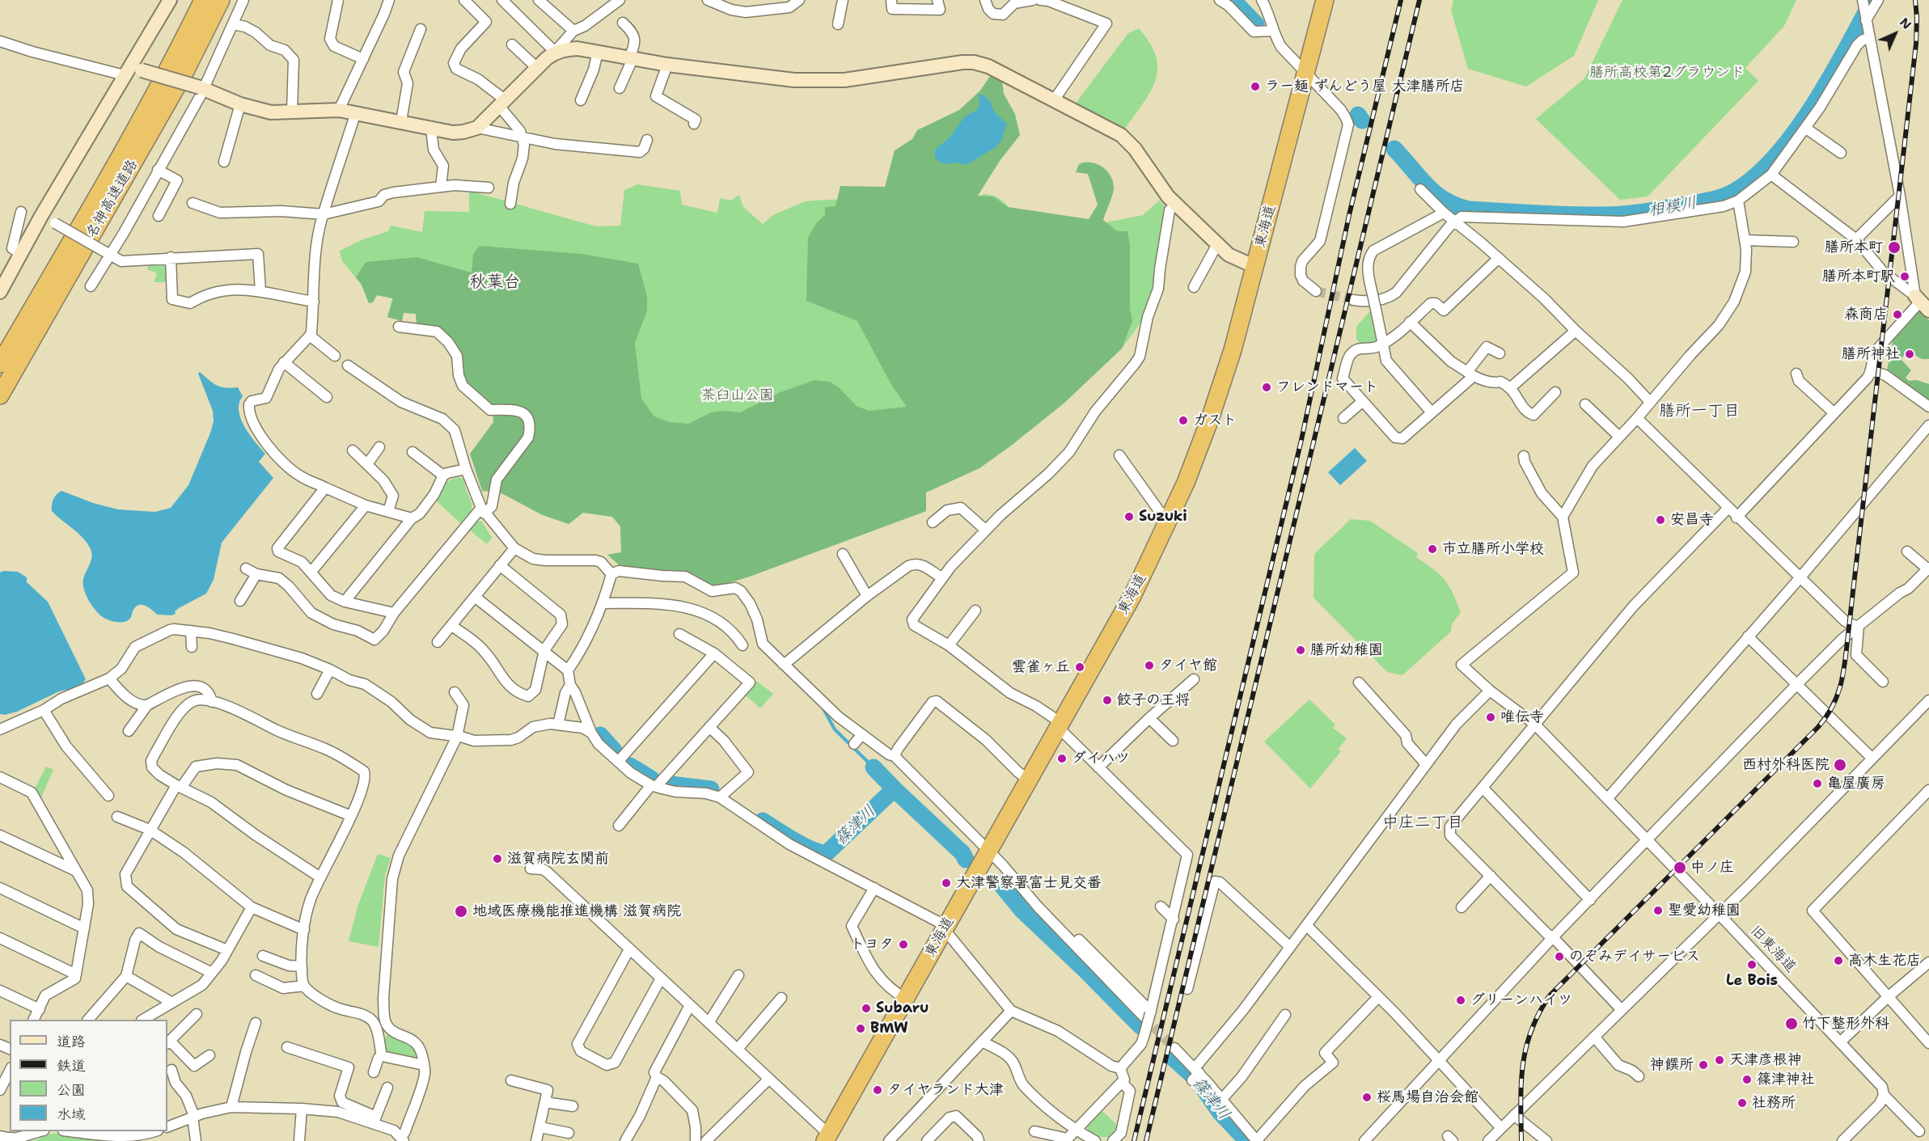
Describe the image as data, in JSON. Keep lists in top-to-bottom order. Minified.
{"streets":{"highway":["名神高速道路","東海道"],"street":["旧東海道"]},"districts":["秋葉台","膳所一丁目","中庄二丁目"],"water":["相模川","篠津川"],"parks":["膳所高校第2グラウンド","茶臼山公園"],"places":["ラー麺 ずんどう屋 大津膳所店","膳所本町","膳所本町駅","森商店","膳所神社","フレンドマート","ガスト","Suzuki","安昌寺","市立膳所小学校","膳所幼稚園","タイヤ館","雲雀ヶ丘","餃子の王将","唯伝寺","ダイハツ","西村外科医院","亀屋廣房","滋賀病院玄関前","中ノ庄","大津警察署富士見交番","聖愛幼稚園","地域医療機能推進機構 滋賀病院","トヨタ","のぞみデイサービス","高木生花店","Le Bois","グリーンハイツ","Subaru","竹下整形外科","BMW","天津彦根神","神饌所","篠津神社","タイヤランド大津","桜馬場自治会館","社務所"],"legend":["道路","鉄道","公園","水域"],"north":"top right"}
